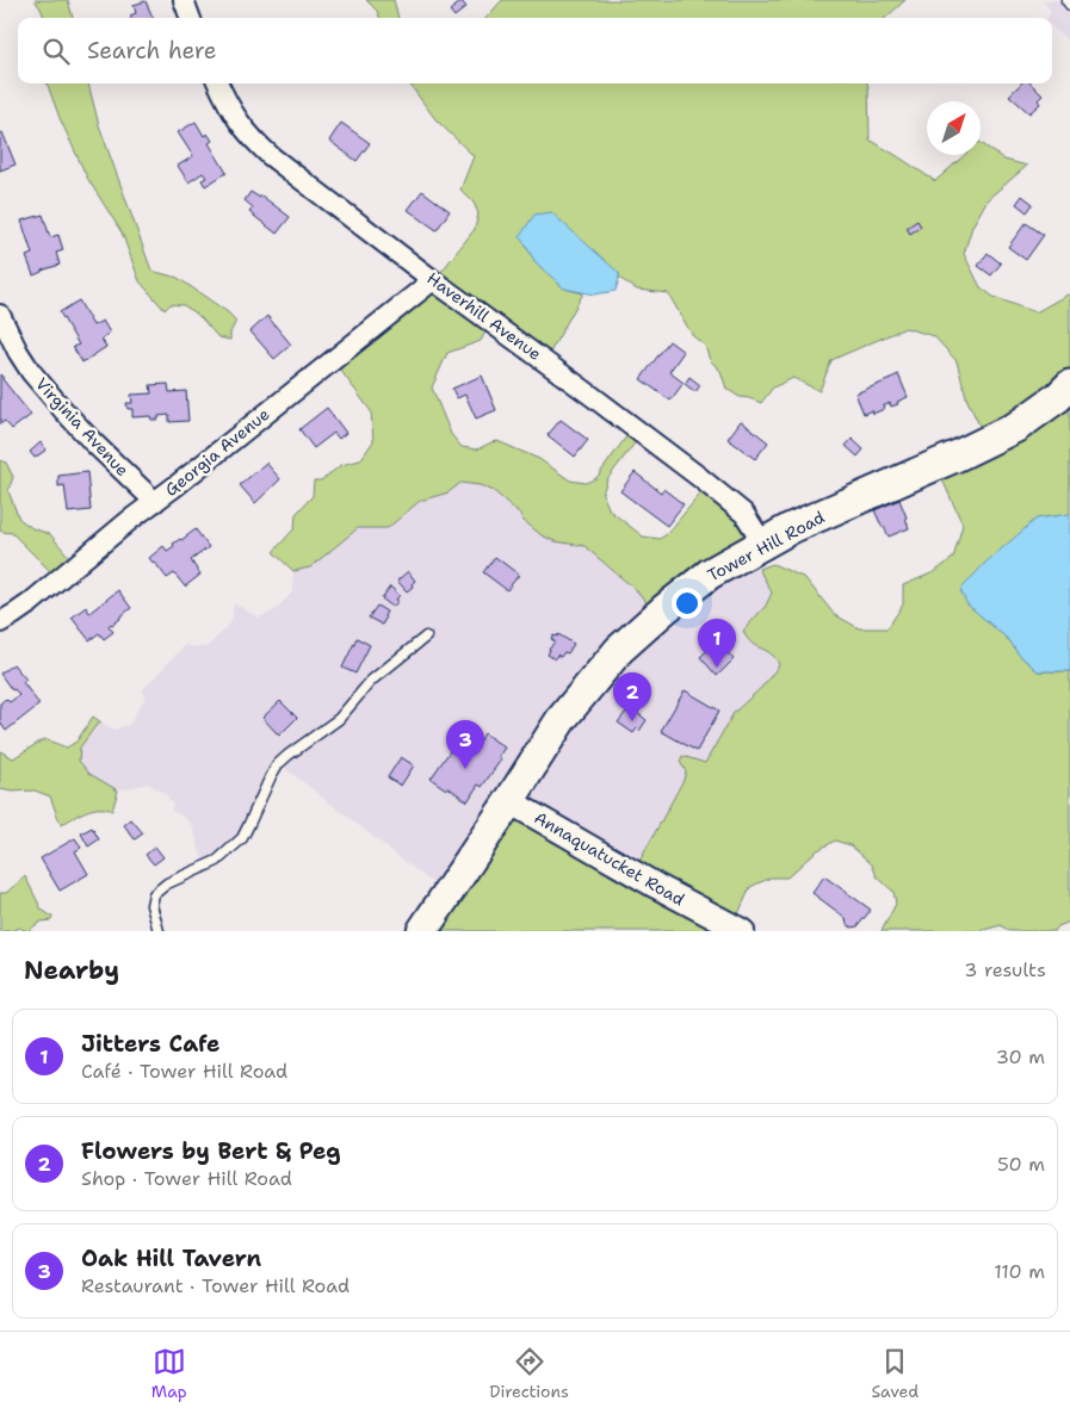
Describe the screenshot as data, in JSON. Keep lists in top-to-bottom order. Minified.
{"streets":{"main road":["Tower Hill Road"],"street":["Haverhill Avenue","Virginia Avenue","Georgia Avenue","Annaquatucket Road"]},"crossings":[["Haverhill Avenue","Georgia Avenue"],["Haverhill Avenue","Tower Hill Road"],["Virginia Avenue","Georgia Avenue"],["Tower Hill Road","Annaquatucket Road"]],"north":"top right","page":{"search":"Search here","pins":["1","2","3"],"heading":["Nearby","3 results"],"list":[{"mark":"1","name":"Jitters Cafe","note":"Café · Tower Hill Road","value":"30 m"},{"mark":"2","name":"Flowers by Bert & Peg","note":"Shop · Tower Hill Road","value":"50 m"},{"mark":"3","name":"Oak Hill Tavern","note":"Restaurant · Tower Hill Road","value":"110 m"}],"nav":["Map","Directions","Saved"]}}
